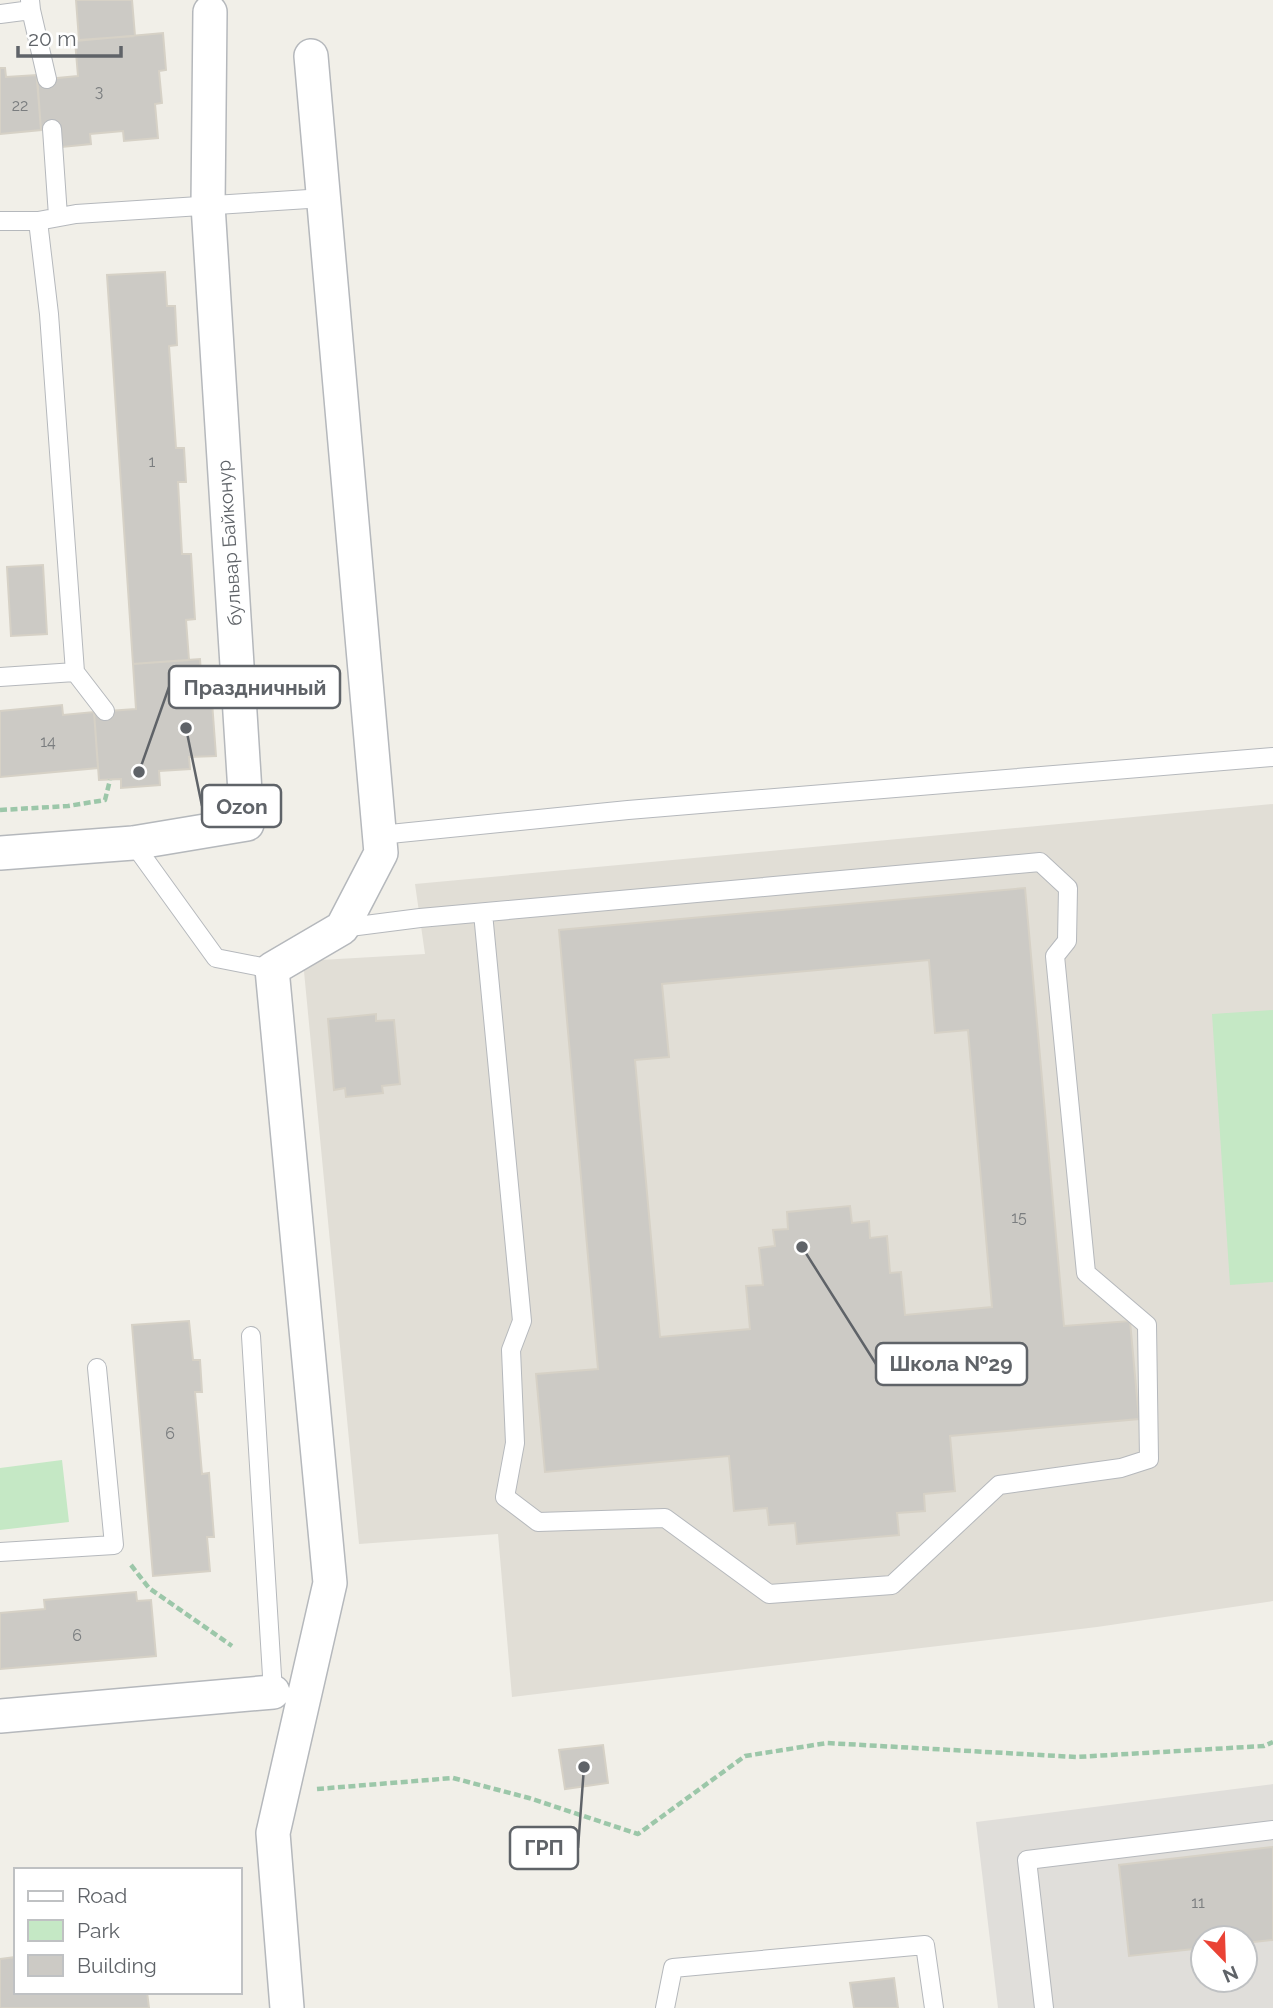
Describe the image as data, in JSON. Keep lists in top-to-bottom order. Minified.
{"streets":{"street":["бульвар Байконур"]},"places":["Ozon","Праздничный","Школа №29","ГРП"],"house_numbers":["3","22","1","14","15","6","6","11"],"legend":["Road","Park","Building"],"scale_bar":"20 m","north":"bottom right"}
